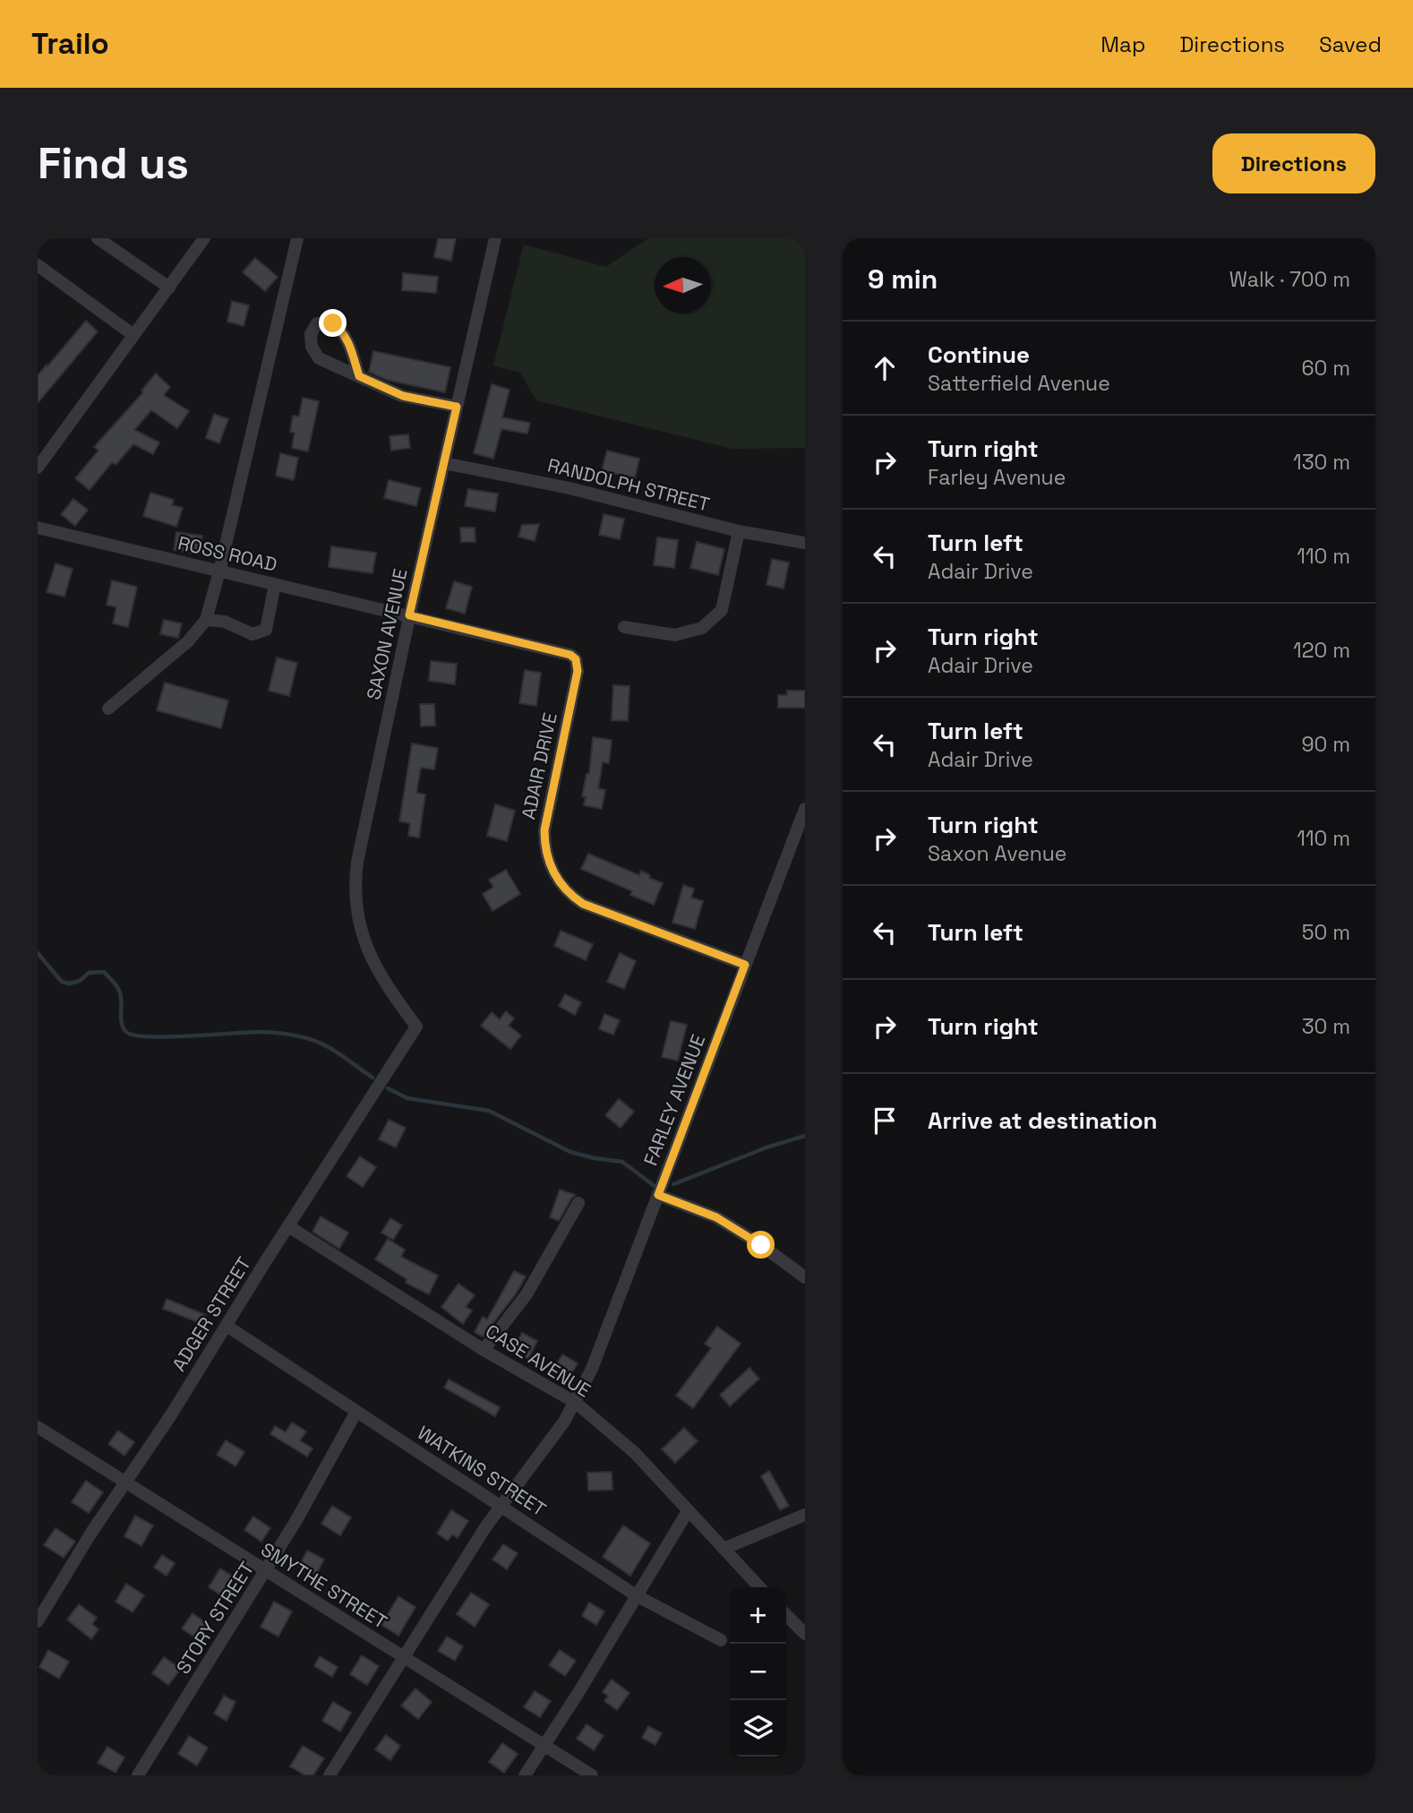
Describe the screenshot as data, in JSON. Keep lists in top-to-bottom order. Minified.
{"streets":{"street":["RANDOLPH STREET","ROSS ROAD","SAXON AVENUE","ADAIR DRIVE","FARLEY AVENUE","ADGER STREET","CASE AVENUE","WATKINS STREET","SMYTHE STREET","STORY STREET"]},"crossings":[["RANDOLPH STREET","SAXON AVENUE"],["ROSS ROAD","SAXON AVENUE"],["ROSS ROAD","ADAIR DRIVE"],["SAXON AVENUE","ADAIR DRIVE"],["SAXON AVENUE","ADGER STREET"],["ADAIR DRIVE","FARLEY AVENUE"],["FARLEY AVENUE","CASE AVENUE"],["FARLEY AVENUE","WATKINS STREET"],["FARLEY AVENUE","SMYTHE STREET"],["ADGER STREET","CASE AVENUE"],["ADGER STREET","WATKINS STREET"],["ADGER STREET","SMYTHE STREET"],["WATKINS STREET","STORY STREET"],["SMYTHE STREET","STORY STREET"]],"north":"left","page":{"header":"Trailo","nav":["Map","Directions","Saved"],"buttons":"Directions","title":"Find us","heading":["9 min","Walk · 700 m"],"list":[["Continue","Satterfield Avenue","60 m"],["Turn right","Farley Avenue","130 m"],["Turn left","Adair Drive","110 m"],["Turn right","Adair Drive","120 m"],["Turn left","Adair Drive","90 m"],["Turn right","Saxon Avenue","110 m"],["Turn left","50 m"],["Turn right","30 m"],"Arrive at destination"],"map_buttons":["+","−"]}}
